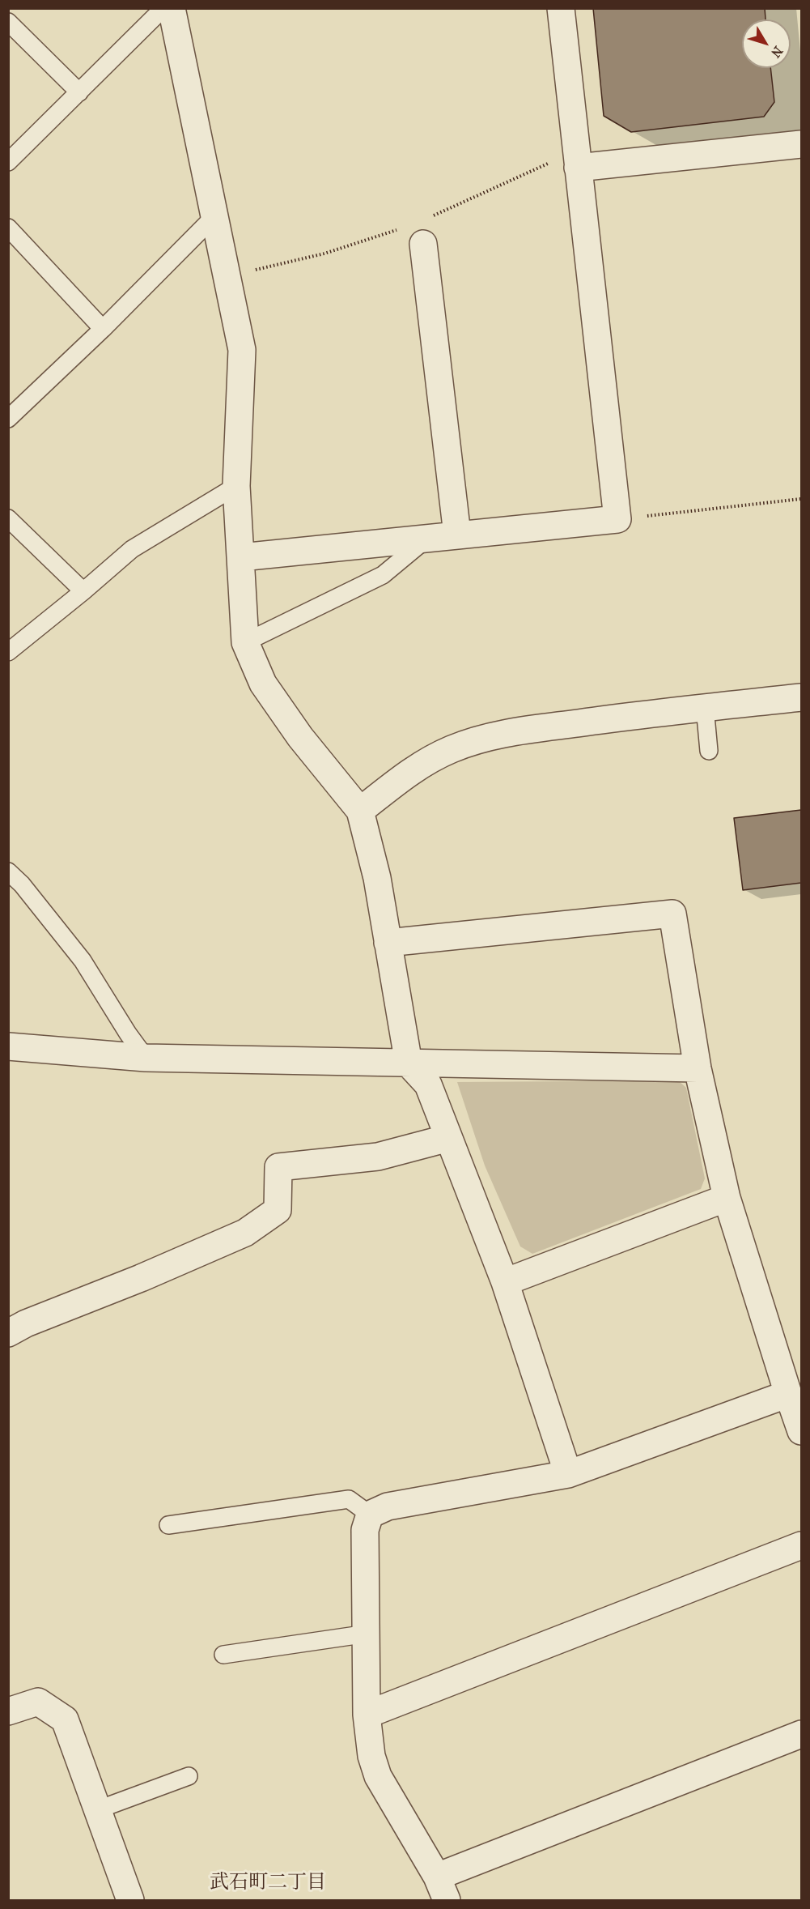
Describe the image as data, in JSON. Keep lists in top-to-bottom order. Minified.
{"districts":["武石町二丁目"],"north":"bottom right"}
